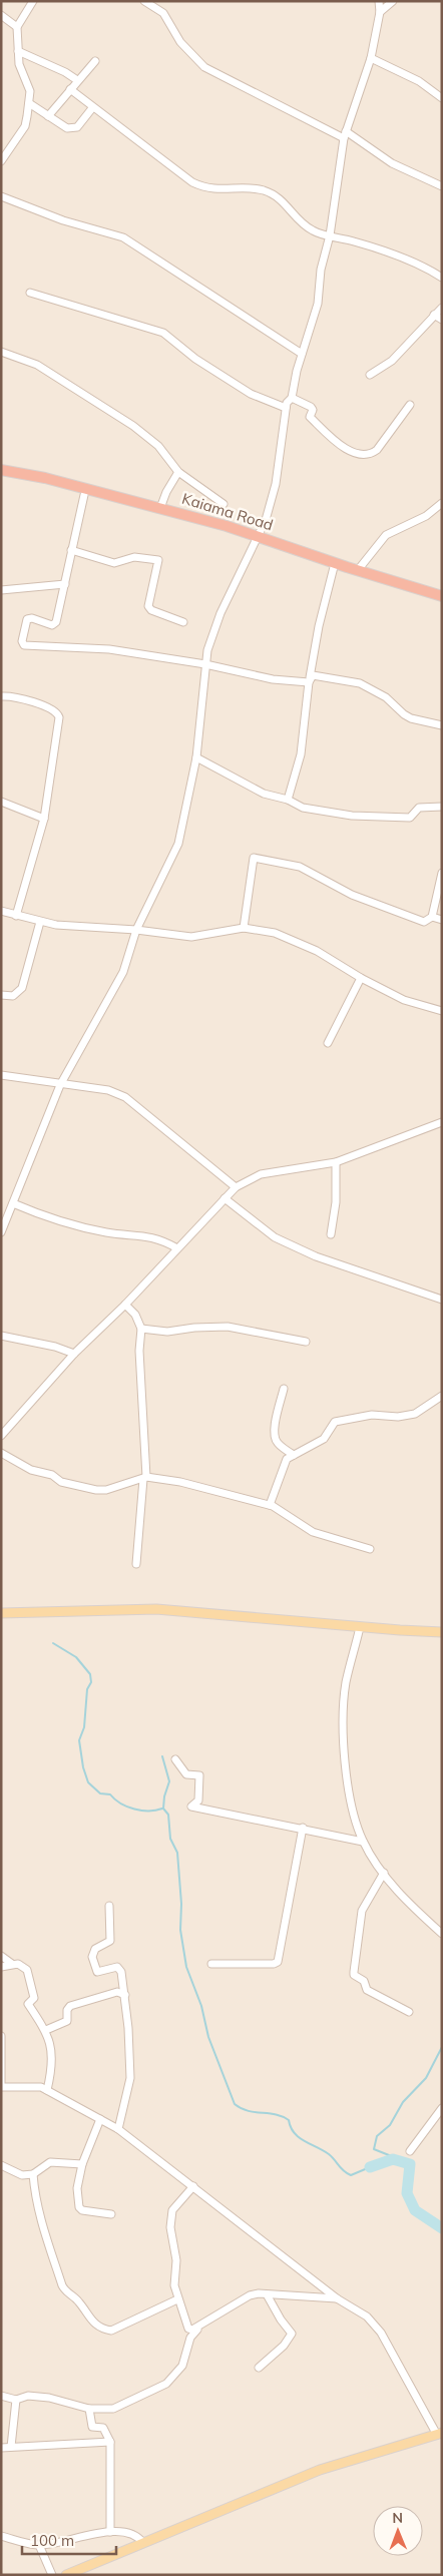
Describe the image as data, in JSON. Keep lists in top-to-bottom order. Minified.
{"streets":{"highway":["Kaiama Road"]},"scale_bar":"100 m","north":"top"}
